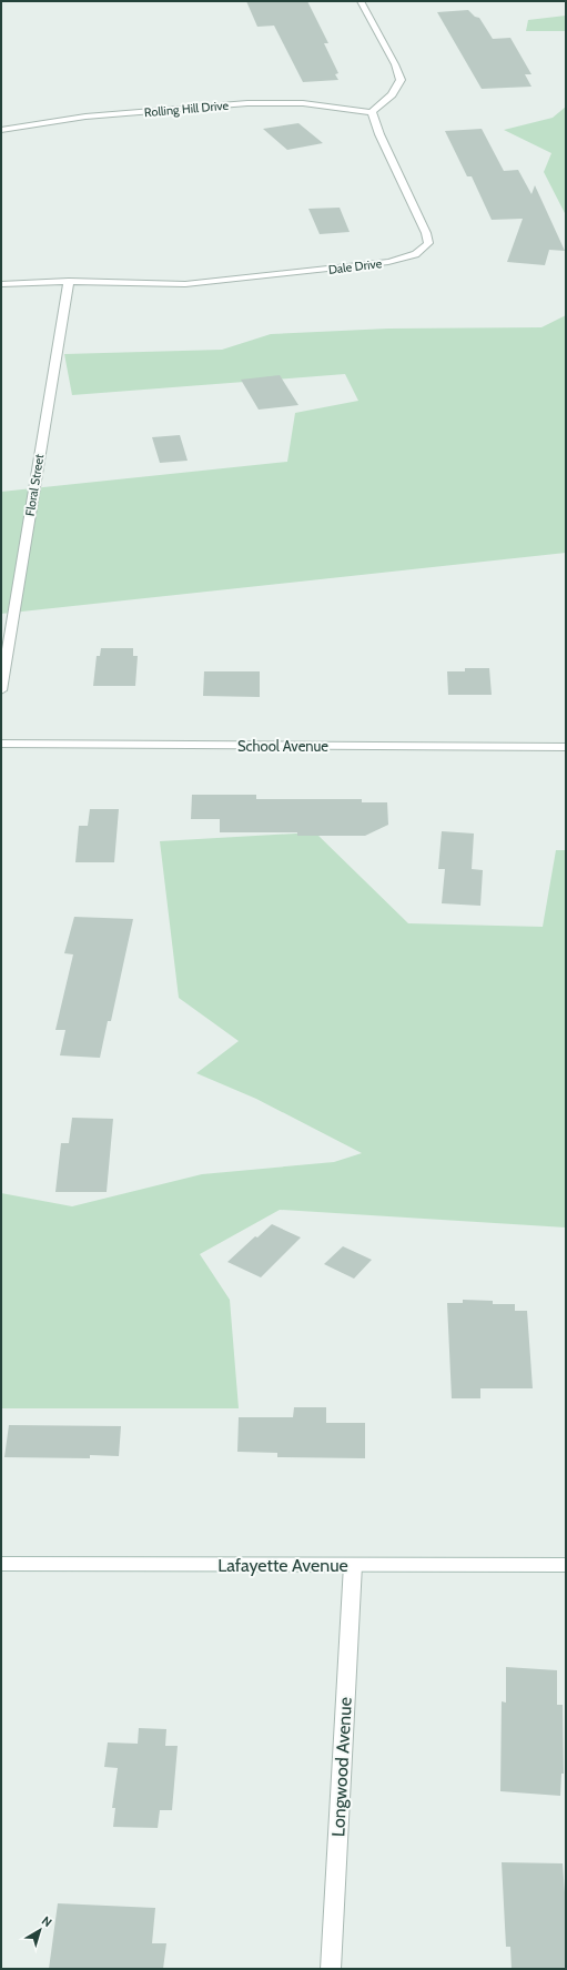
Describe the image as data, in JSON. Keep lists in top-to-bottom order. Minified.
{"streets":{"street":["Rolling Hill Drive","Dale Drive","Floral Street","School Avenue","Lafayette Avenue","Longwood Avenue"]},"crossings":[["Rolling Hill Drive","Dale Drive"],["Dale Drive","Floral Street"],["Lafayette Avenue","Longwood Avenue"]],"north":"top right"}
